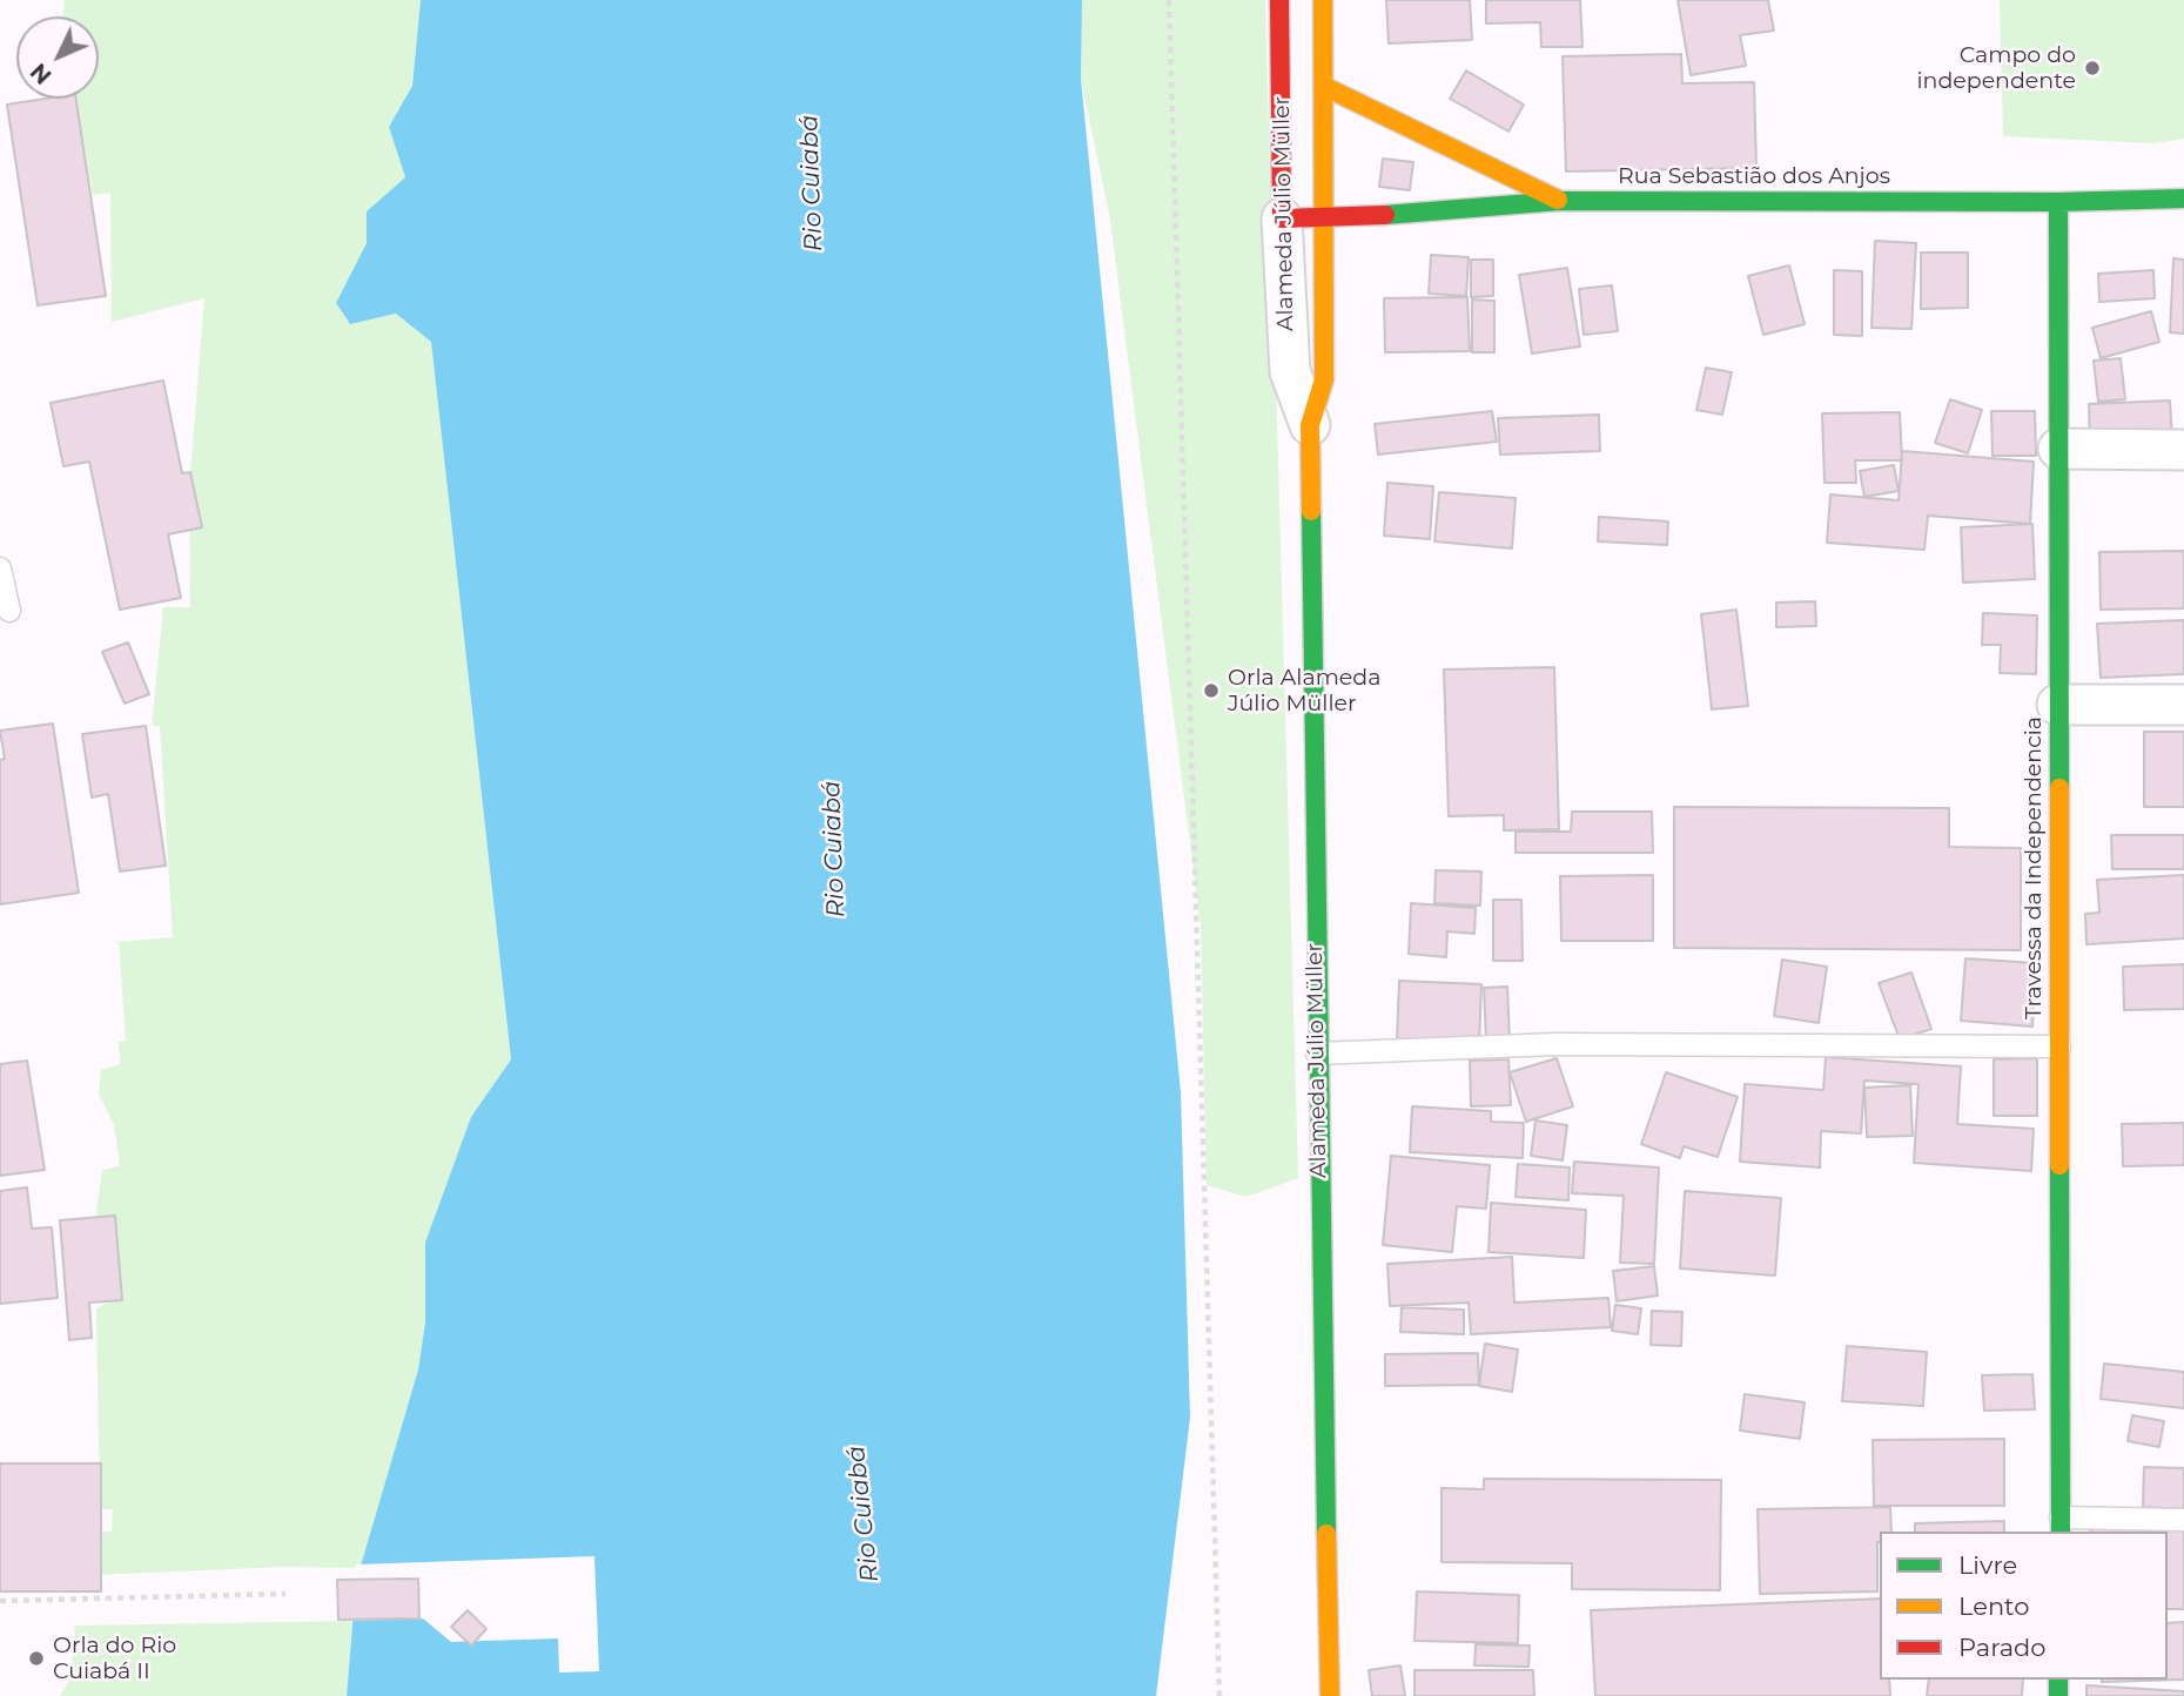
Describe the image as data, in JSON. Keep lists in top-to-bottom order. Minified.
{"streets":{"main road":["Rua Sebastião dos Anjos","Alameda Júlio Müller","Travessa da Independencia"]},"crossings":[["Rua Sebastião dos Anjos","Alameda Júlio Müller"],["Rua Sebastião dos Anjos","Travessa da Independencia"]],"water":["Rio Cuiabá"],"places":["Campo do independente","Orla Alameda Júlio Müller","Orla do Rio Cuiabá II"],"legend":["Livre","Lento","Parado"],"north":"bottom left"}
